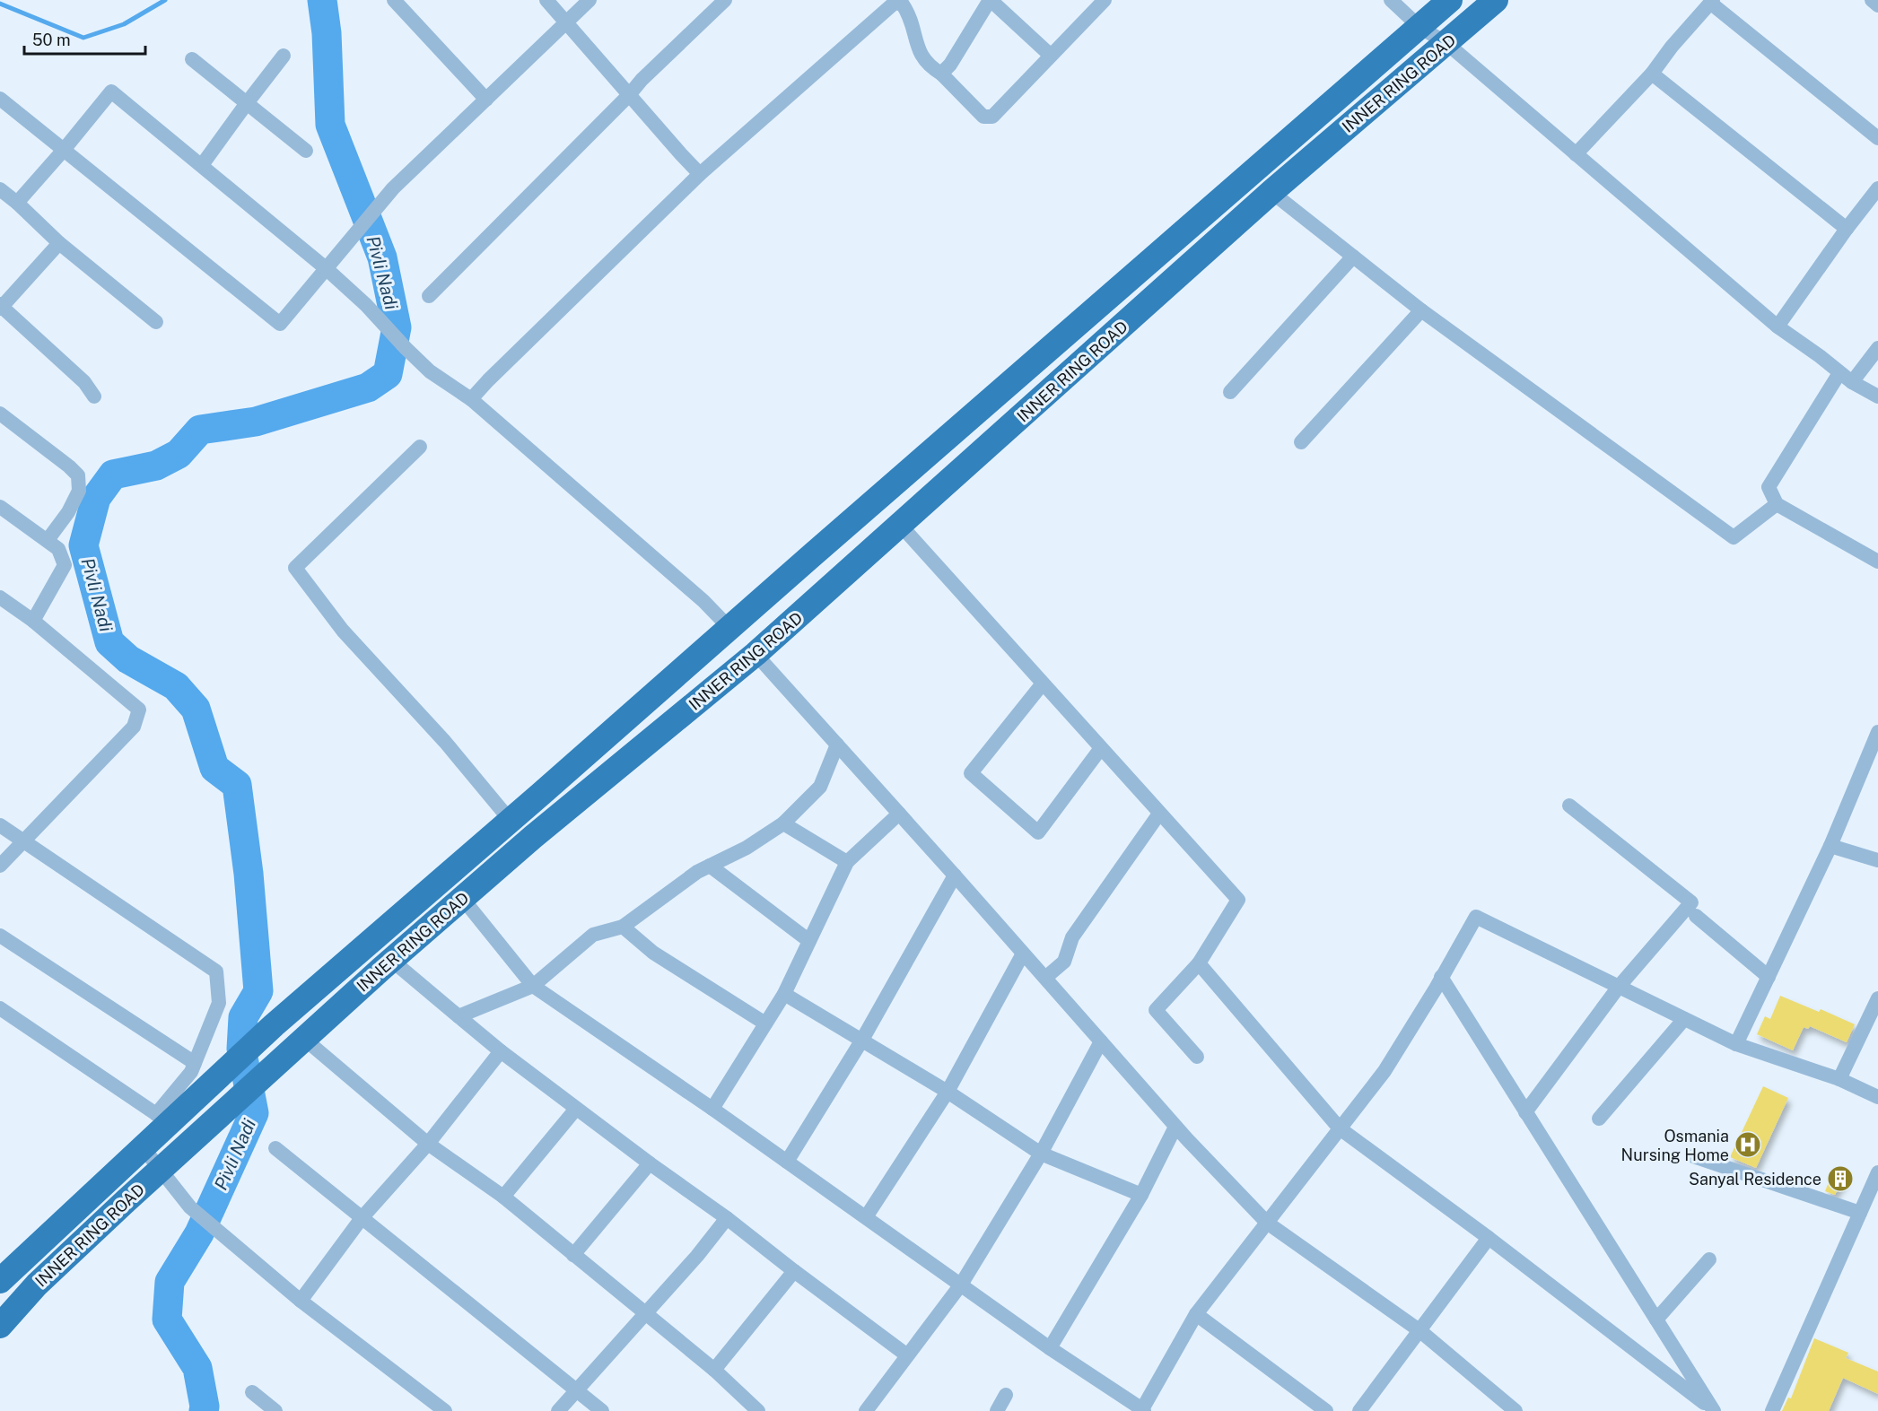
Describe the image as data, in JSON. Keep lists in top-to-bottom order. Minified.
{"streets":{"highway":["INNER RING ROAD"]},"water":["Pivli Nadi"],"places":{"hospital":["Osmania Nursing Home"],"building":["Sanyal Residence"]},"scale_bar":"50 m"}
